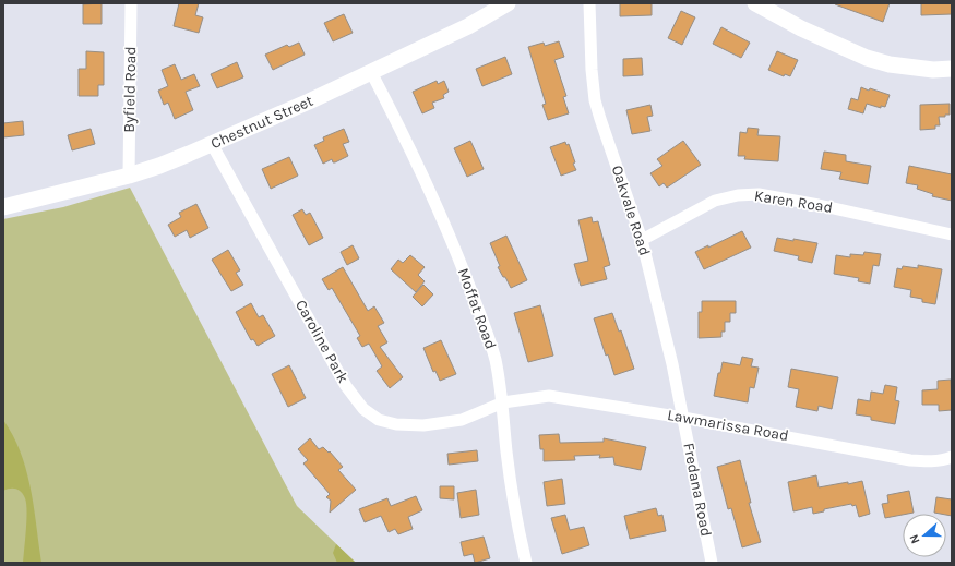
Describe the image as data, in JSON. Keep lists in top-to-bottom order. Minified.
{"streets":{"main road":["Chestnut Street"],"street":["Byfield Road","Karen Road","Oakvale Road","Moffat Road","Caroline Park","Lawmarissa Road","Fredana Road"]},"crossings":[["Byfield Road","Chestnut Street"],["Chestnut Street","Moffat Road"],["Chestnut Street","Caroline Park"],["Karen Road","Oakvale Road"],["Oakvale Road","Lawmarissa Road"],["Oakvale Road","Fredana Road"],["Moffat Road","Caroline Park"],["Moffat Road","Lawmarissa Road"],["Caroline Park","Lawmarissa Road"],["Lawmarissa Road","Fredana Road"]],"north":"left"}
